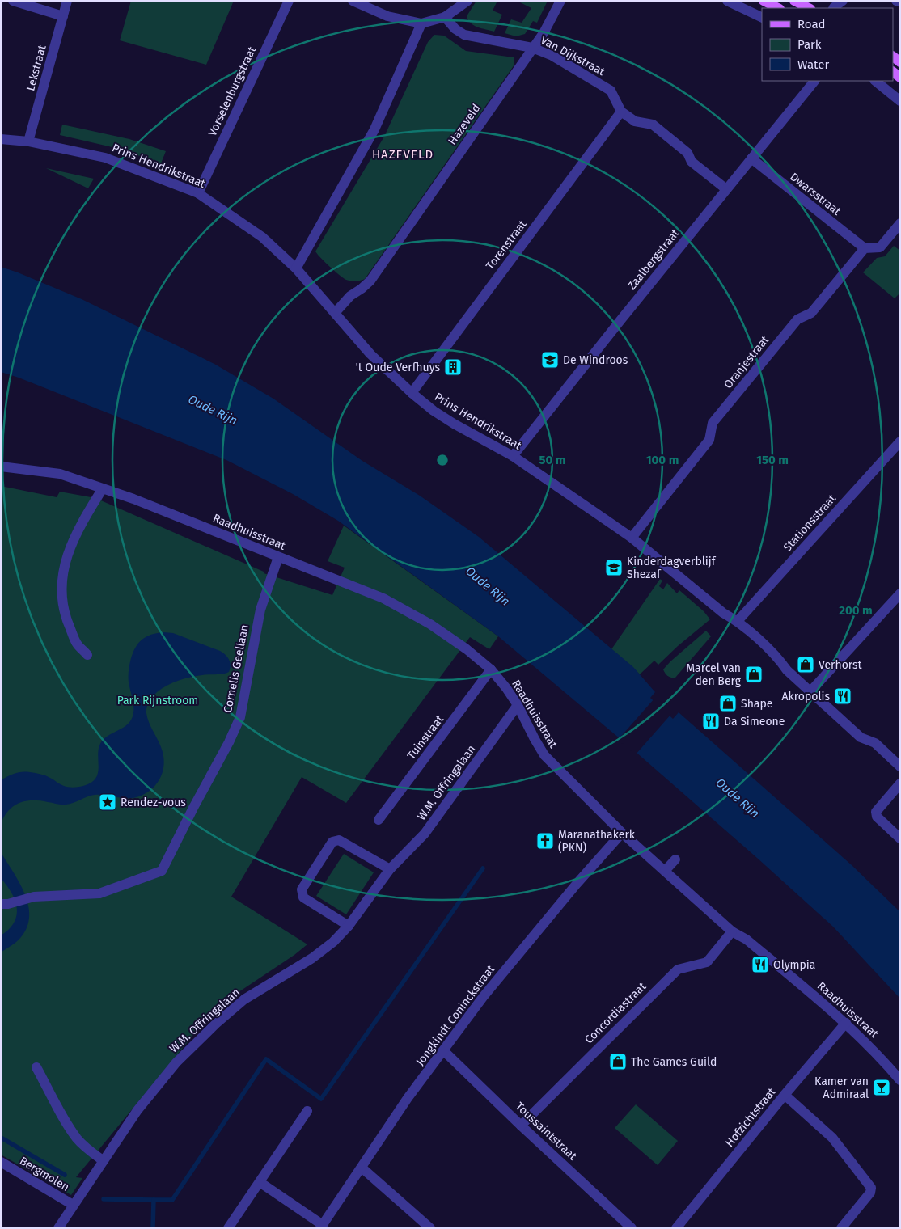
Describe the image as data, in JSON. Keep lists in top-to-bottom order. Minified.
{"streets":{"street":["Van Dijkstraat","Lekstraat","Vorselenburgstraat","Hazeveld","Prins Hendrikstraat","Dwarsstraat","Torenstraat","Zaalbergstraat","Oranjestraat","Stationsstraat","Raadhuisstraat","Cornelis Geellaan","Tuinstraat","W.M. Offringalaan","Concordiastraat","Jongkindt Coninckstraat","Hofzichtstraat","Toussaintstraat","Bergmolen"]},"crossings":[["Van Dijkstraat","Hazeveld"],["Van Dijkstraat","Torenstraat"],["Lekstraat","Prins Hendrikstraat"],["Vorselenburgstraat","Prins Hendrikstraat"],["Hazeveld","Prins Hendrikstraat"],["Prins Hendrikstraat","Torenstraat"],["Prins Hendrikstraat","Zaalbergstraat"],["Prins Hendrikstraat","Oranjestraat"],["Prins Hendrikstraat","Stationsstraat"],["Dwarsstraat","Zaalbergstraat"],["Dwarsstraat","Oranjestraat"],["Raadhuisstraat","Cornelis Geellaan"],["Raadhuisstraat","Tuinstraat"],["Raadhuisstraat","W.M. Offringalaan"],["Raadhuisstraat","Concordiastraat"],["Raadhuisstraat","Jongkindt Coninckstraat"],["Raadhuisstraat","Hofzichtstraat"],["W.M. Offringalaan","Bergmolen"],["Concordiastraat","Toussaintstraat"],["Jongkindt Coninckstraat","Toussaintstraat"]],"districts":["HAZEVELD"],"water":["Oude Rijn"],"parks":["Park Rijnstroom"],"places":{"school or university":["De Windroos","Kinderdagverblijf Shezaf"],"building":["'t Oude Verfhuys"],"shop":["Verhorst","Marcel van den Berg","Shape","The Games Guild"],"restaurant":["Akropolis","Da Simeone","Olympia"],"place":["Rendez-vous"],"church":["Maranathakerk (PKN)"],"bar":["Kamer van Admiraal"]},"legend":["Road","Park","Water"],"rings":["50 m","100 m","150 m","200 m"]}
